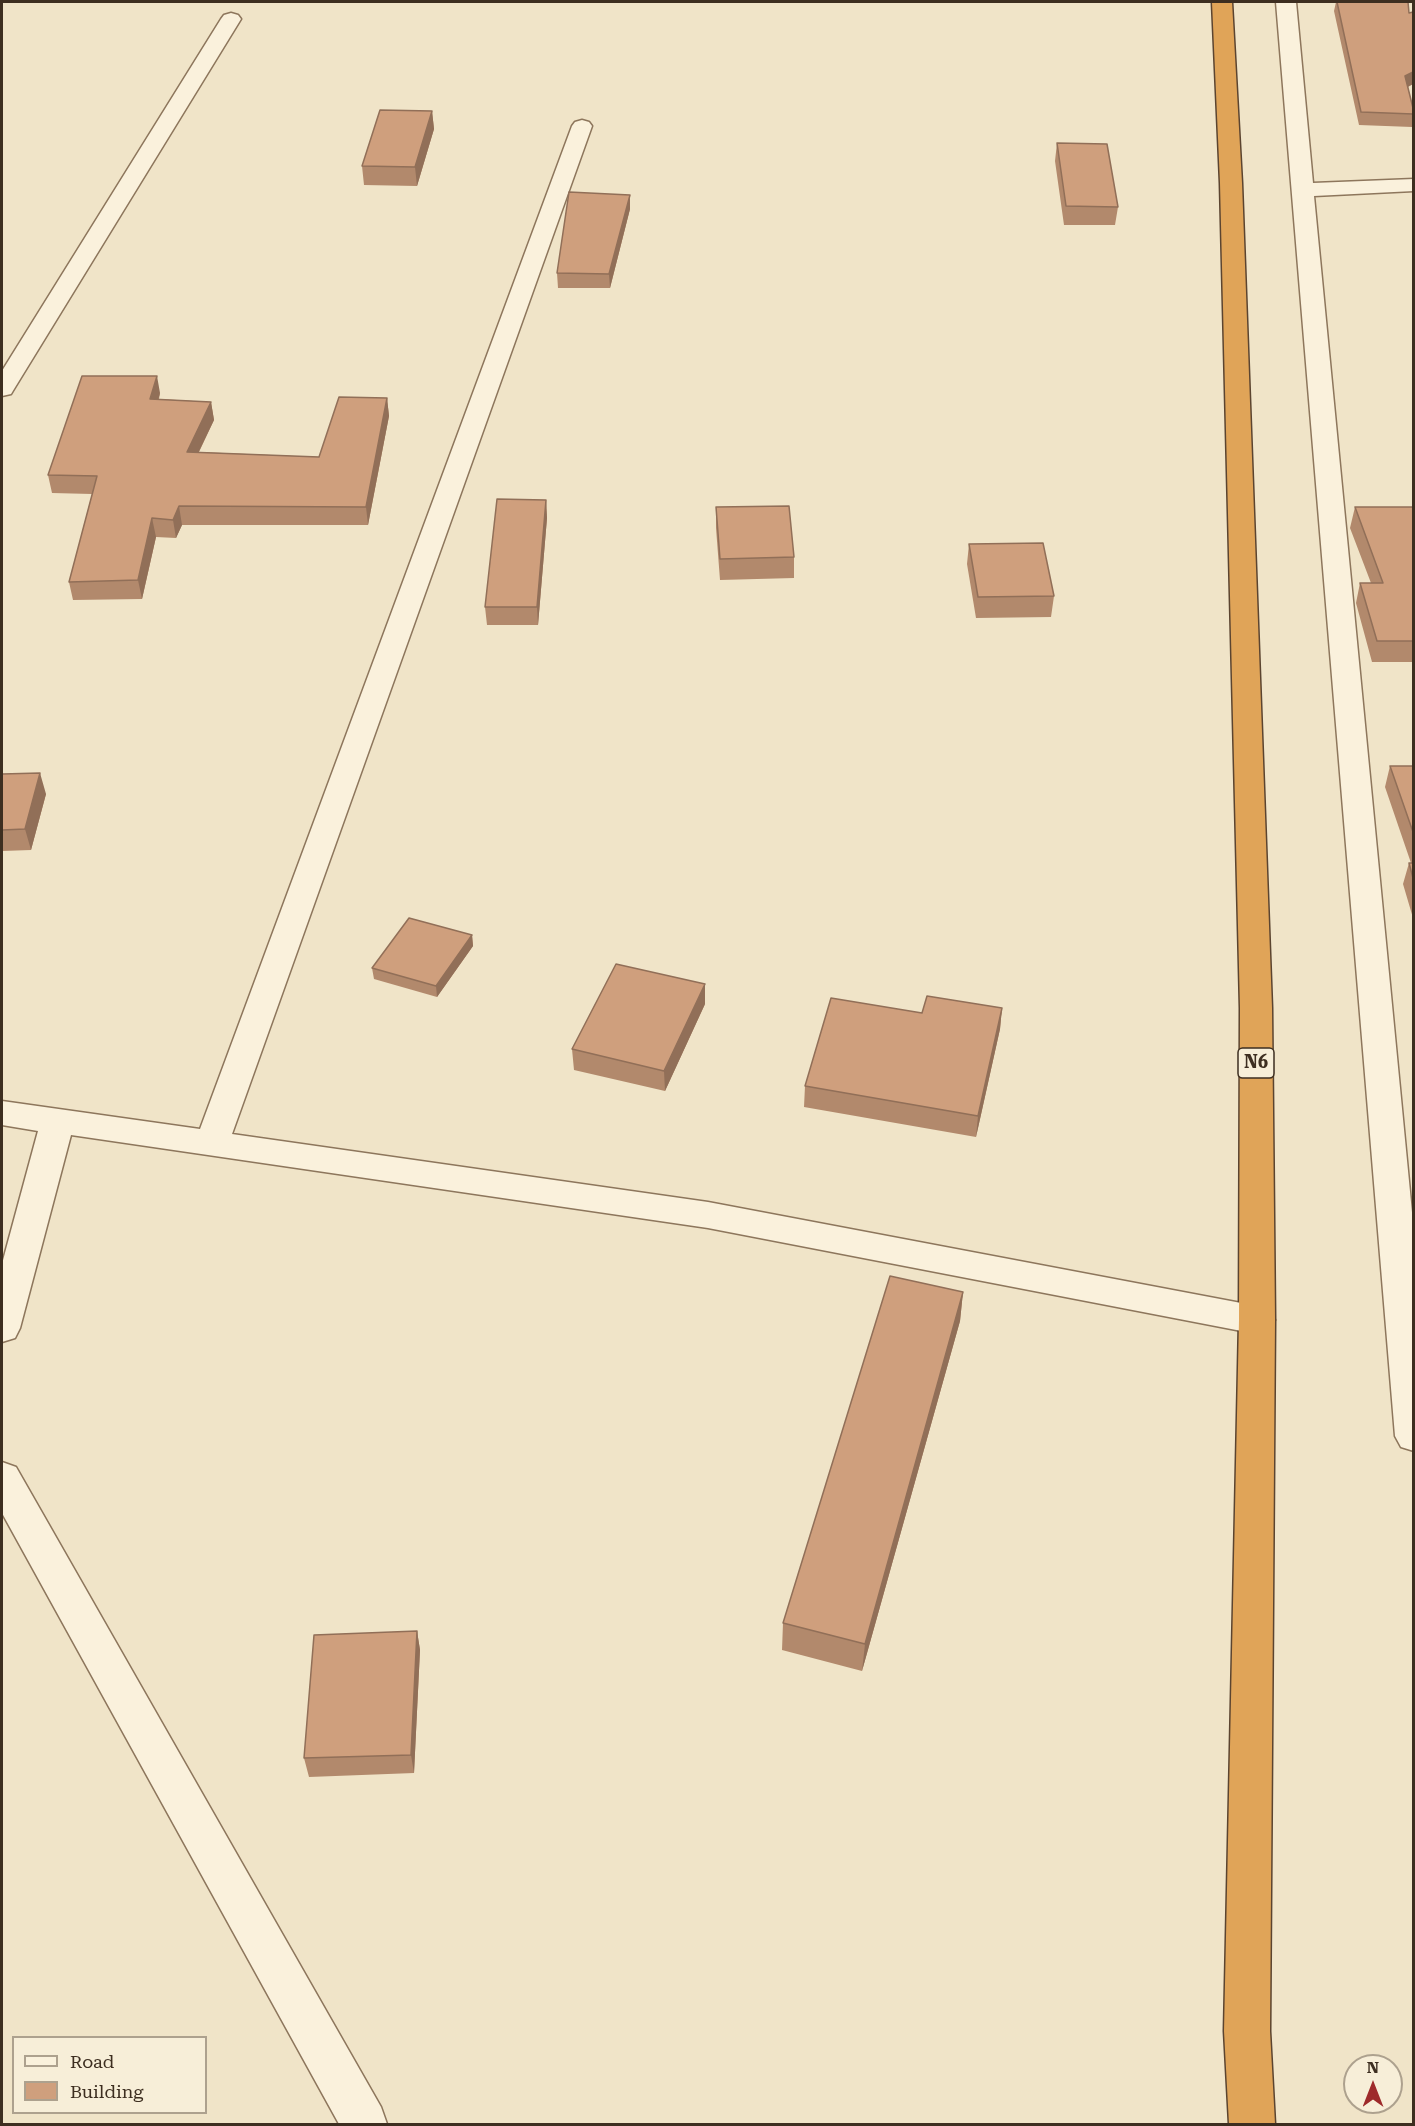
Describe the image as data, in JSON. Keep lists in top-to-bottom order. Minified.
{"streets":{"highway":["N6"]},"legend":["Road","Building"],"north":"top"}
